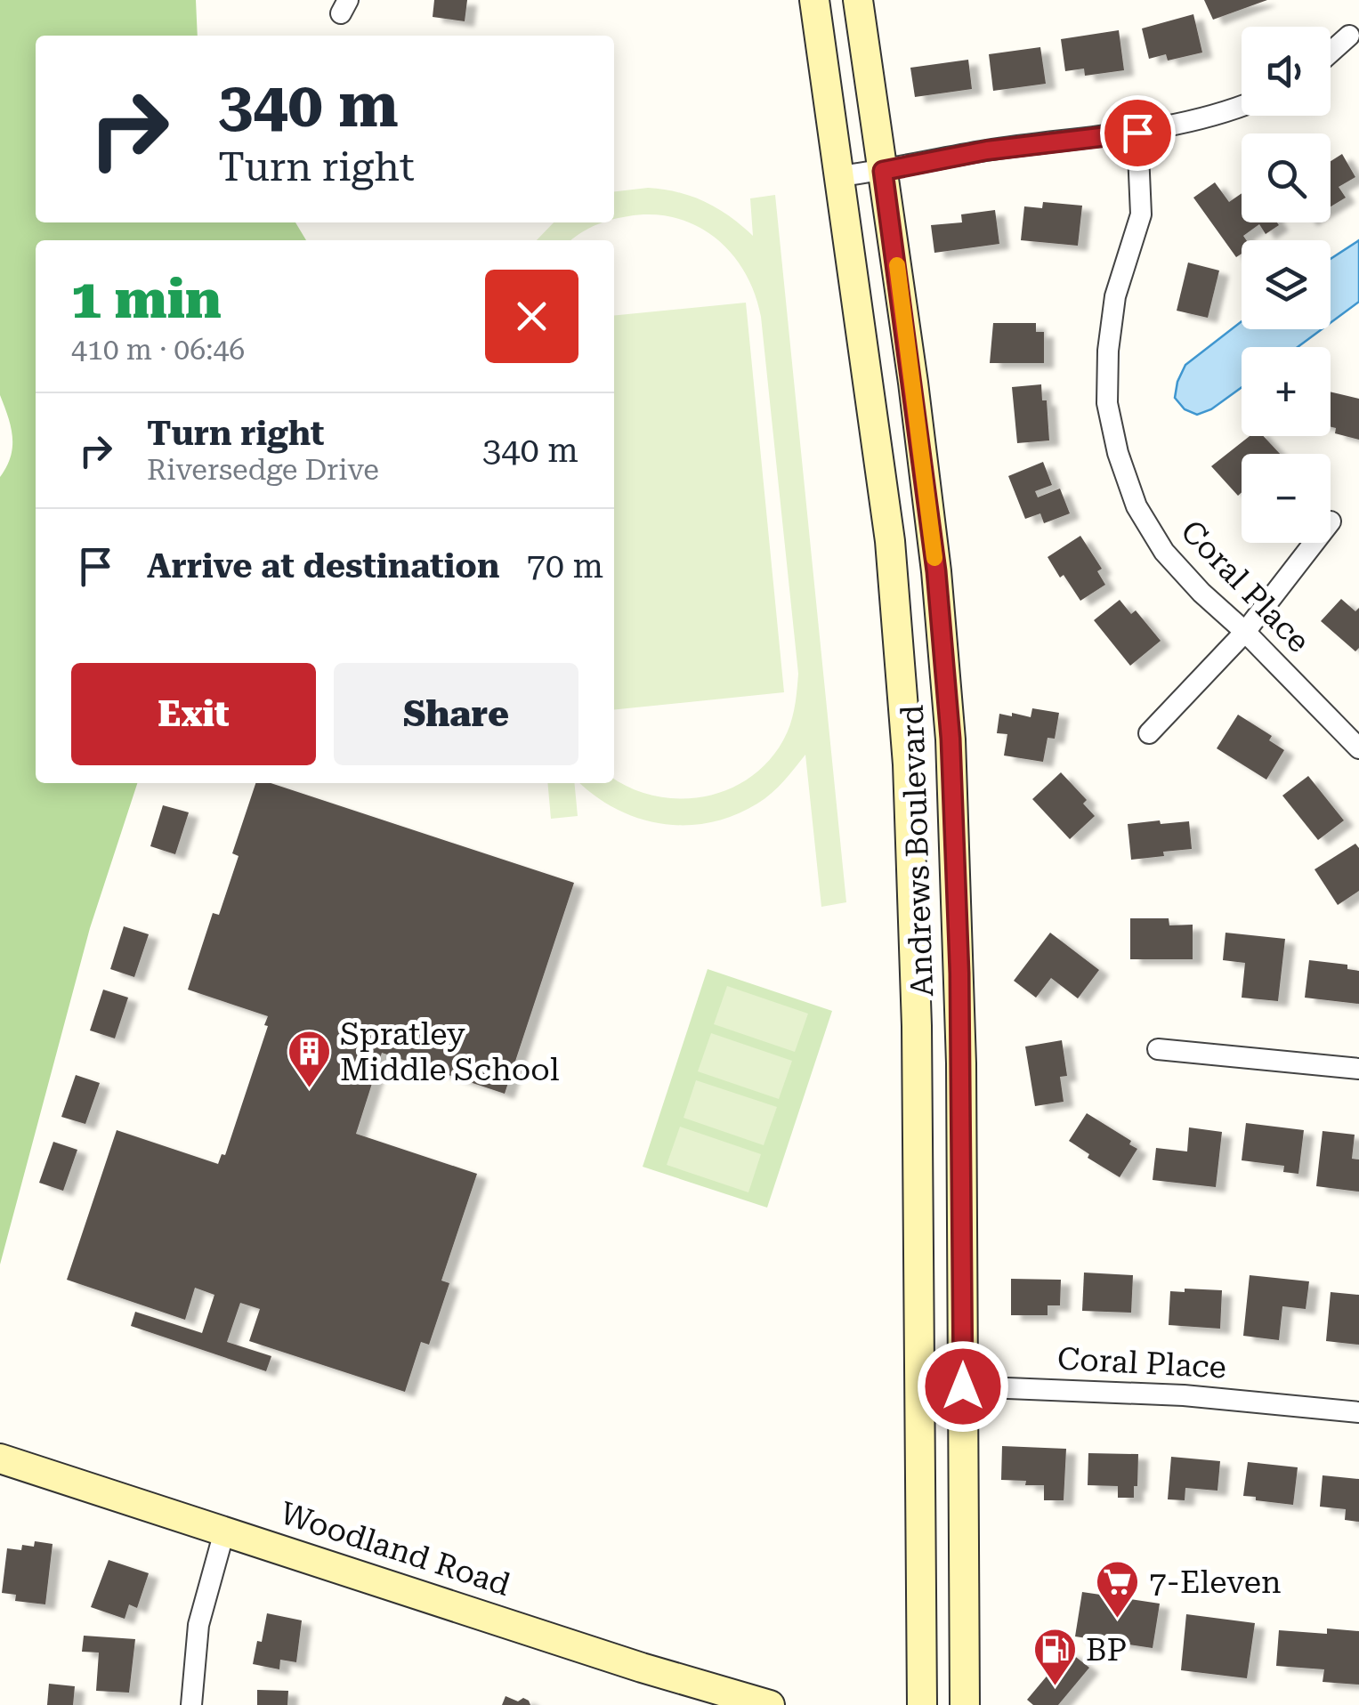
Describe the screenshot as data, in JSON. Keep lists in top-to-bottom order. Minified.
{"streets":{"street":["Coral Place","Andrews Boulevard","Woodland Road"]},"crossings":[["Coral Place","Andrews Boulevard"]],"places":{"building":["Spratley Middle School"],"supermarket":["7-Eleven"],"fuel station":["BP"]},"page":{"map_buttons":["+","−"],"turn":["340 m","Turn right"],"heading":["1 min","410 m · 06:46"],"list":[{"name":"Turn right","note":"Riversedge Drive","value":"340 m"},{"name":"Arrive at destination","value":"70 m"}],"buttons":["Exit","Share"]}}
